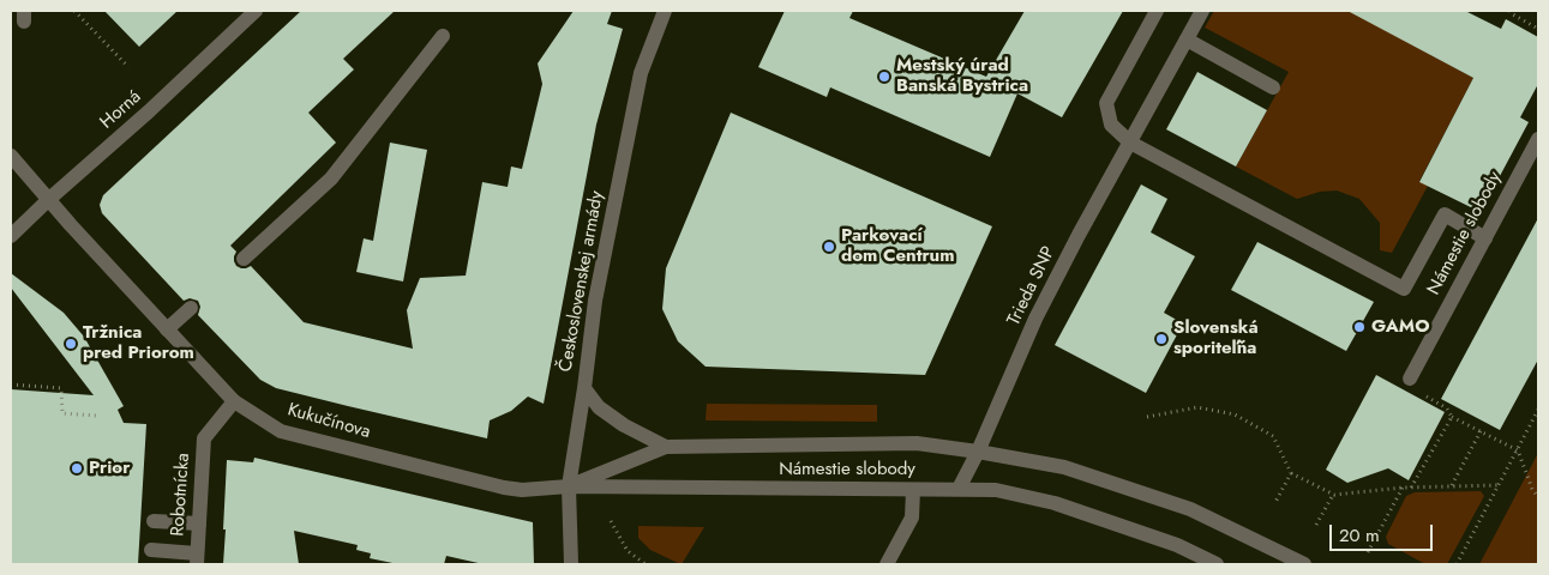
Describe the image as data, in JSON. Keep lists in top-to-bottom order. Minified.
{"streets":{"street":["Horná","Námestie slobody","Československej armády","Trieda SNP","Kukučínova","Robotnícka"]},"crossings":[["Horná","Kukučínova"],["Námestie slobody","Československej armády"],["Námestie slobody","Trieda SNP"],["Námestie slobody","Kukučínova"],["Československej armády","Kukučínova"],["Kukučínova","Robotnícka"]],"places":["Mestský úrad Banská Bystrica","Parkovací dom Centrum","GAMO","Slovenská sporiteľňa","Tržnica pred Priorom","Prior"],"scale_bar":"20 m"}
